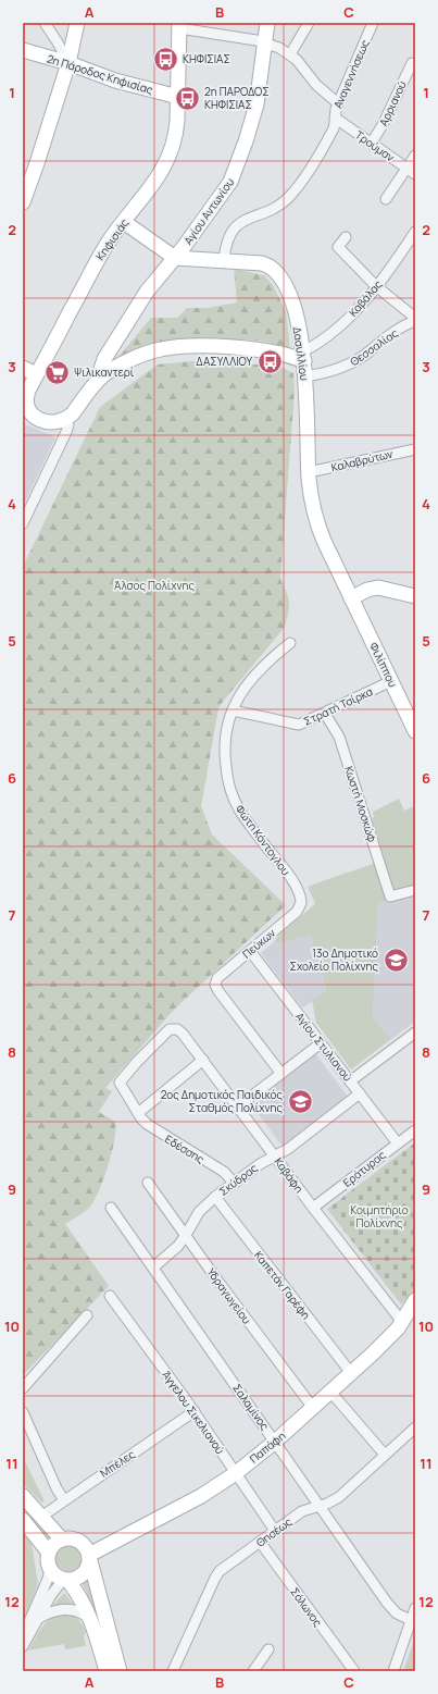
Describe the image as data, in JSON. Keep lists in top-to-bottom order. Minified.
{"streets":{"street":["2η Πάροδος Κηφισίας","Αναγεννήσεως","Αρριανού","Τρούμαν","Αγίου Αντωνίου","Κηφισιάς","Καβάλας","Θεσσαλίας","Δασυλλίου","Καλαβρύτων","Φιλίππου","Στρατή Τσίρκα","Κωστή Μοσκώφ","Φώτη Κόντογλου","Πεύκων","Αγίου Στυλιανού","Εδέσσης","Εράτυρας","Καβάφη","Σκύδρας","Καπετάν Γαρέφη","Υδραγωγείου","Σαλαμίνος","Άγγελου Σικελιανού","Παπάφη","Μπέλες","Θησέως","Σόλωνος"]},"crossings":[["2η Πάροδος Κηφισίας","Κηφισιάς"],["Αναγεννήσεως","Τρούμαν"],["Αναγεννήσεως","Δασυλλίου"],["Αρριανού","Τρούμαν"],["Αγίου Αντωνίου","Δασυλλίου"],["Καβάλας","Δασυλλίου"],["Θεσσαλίας","Δασυλλίου"],["Δασυλλίου","Καλαβρύτων"],["Δασυλλίου","Φιλίππου"],["Φιλίππου","Στρατή Τσίρκα"],["Στρατή Τσίρκα","Κωστή Μοσκώφ"],["Στρατή Τσίρκα","Φώτη Κόντογλου"],["Φώτη Κόντογλου","Πεύκων"],["Πεύκων","Αγίου Στυλιανού"],["Αγίου Στυλιανού","Εράτυρας"],["Αγίου Στυλιανού","Σκύδρας"],["Εδέσσης","Καβάφη"],["Εδέσσης","Σκύδρας"],["Εράτυρας","Καβάφη"],["Καβάφη","Σκύδρας"],["Καβάφη","Παπάφη"],["Σκύδρας","Καπετάν Γαρέφη"],["Σκύδρας","Υδραγωγείου"],["Σκύδρας","Σαλαμίνος"],["Καπετάν Γαρέφη","Παπάφη"],["Υδραγωγείου","Παπάφη"],["Σαλαμίνος","Παπάφη"],["Σαλαμίνος","Θησέως"],["Άγγελου Σικελιανού","Παπάφη"],["Άγγελου Σικελιανού","Μπέλες"],["Άγγελου Σικελιανού","Θησέως"],["Θησέως","Σόλωνος"]],"parks":["Άλσος Πολίχνης","Κοιμητήριο Πολίχνης"],"places":{"bus stop":["ΚΗΦΙΣΙΑΣ","2η ΠΑΡΟΔΟΣ ΚΗΦΙΣΙΑΣ","ΔΑΣΥΛΛΙΟΥ"],"supermarket":["Ψιλικαντερί"],"school or university":["13ο Δημοτικό Σχολείο Πολίχνης","2ος Δημοτικός Παιδικός Σταθμός Πολίχνης"]},"grid":{"columns":["A","B","C"],"rows":["1","2","3","4","5","6","7","8","9","10","11","12"]}}
